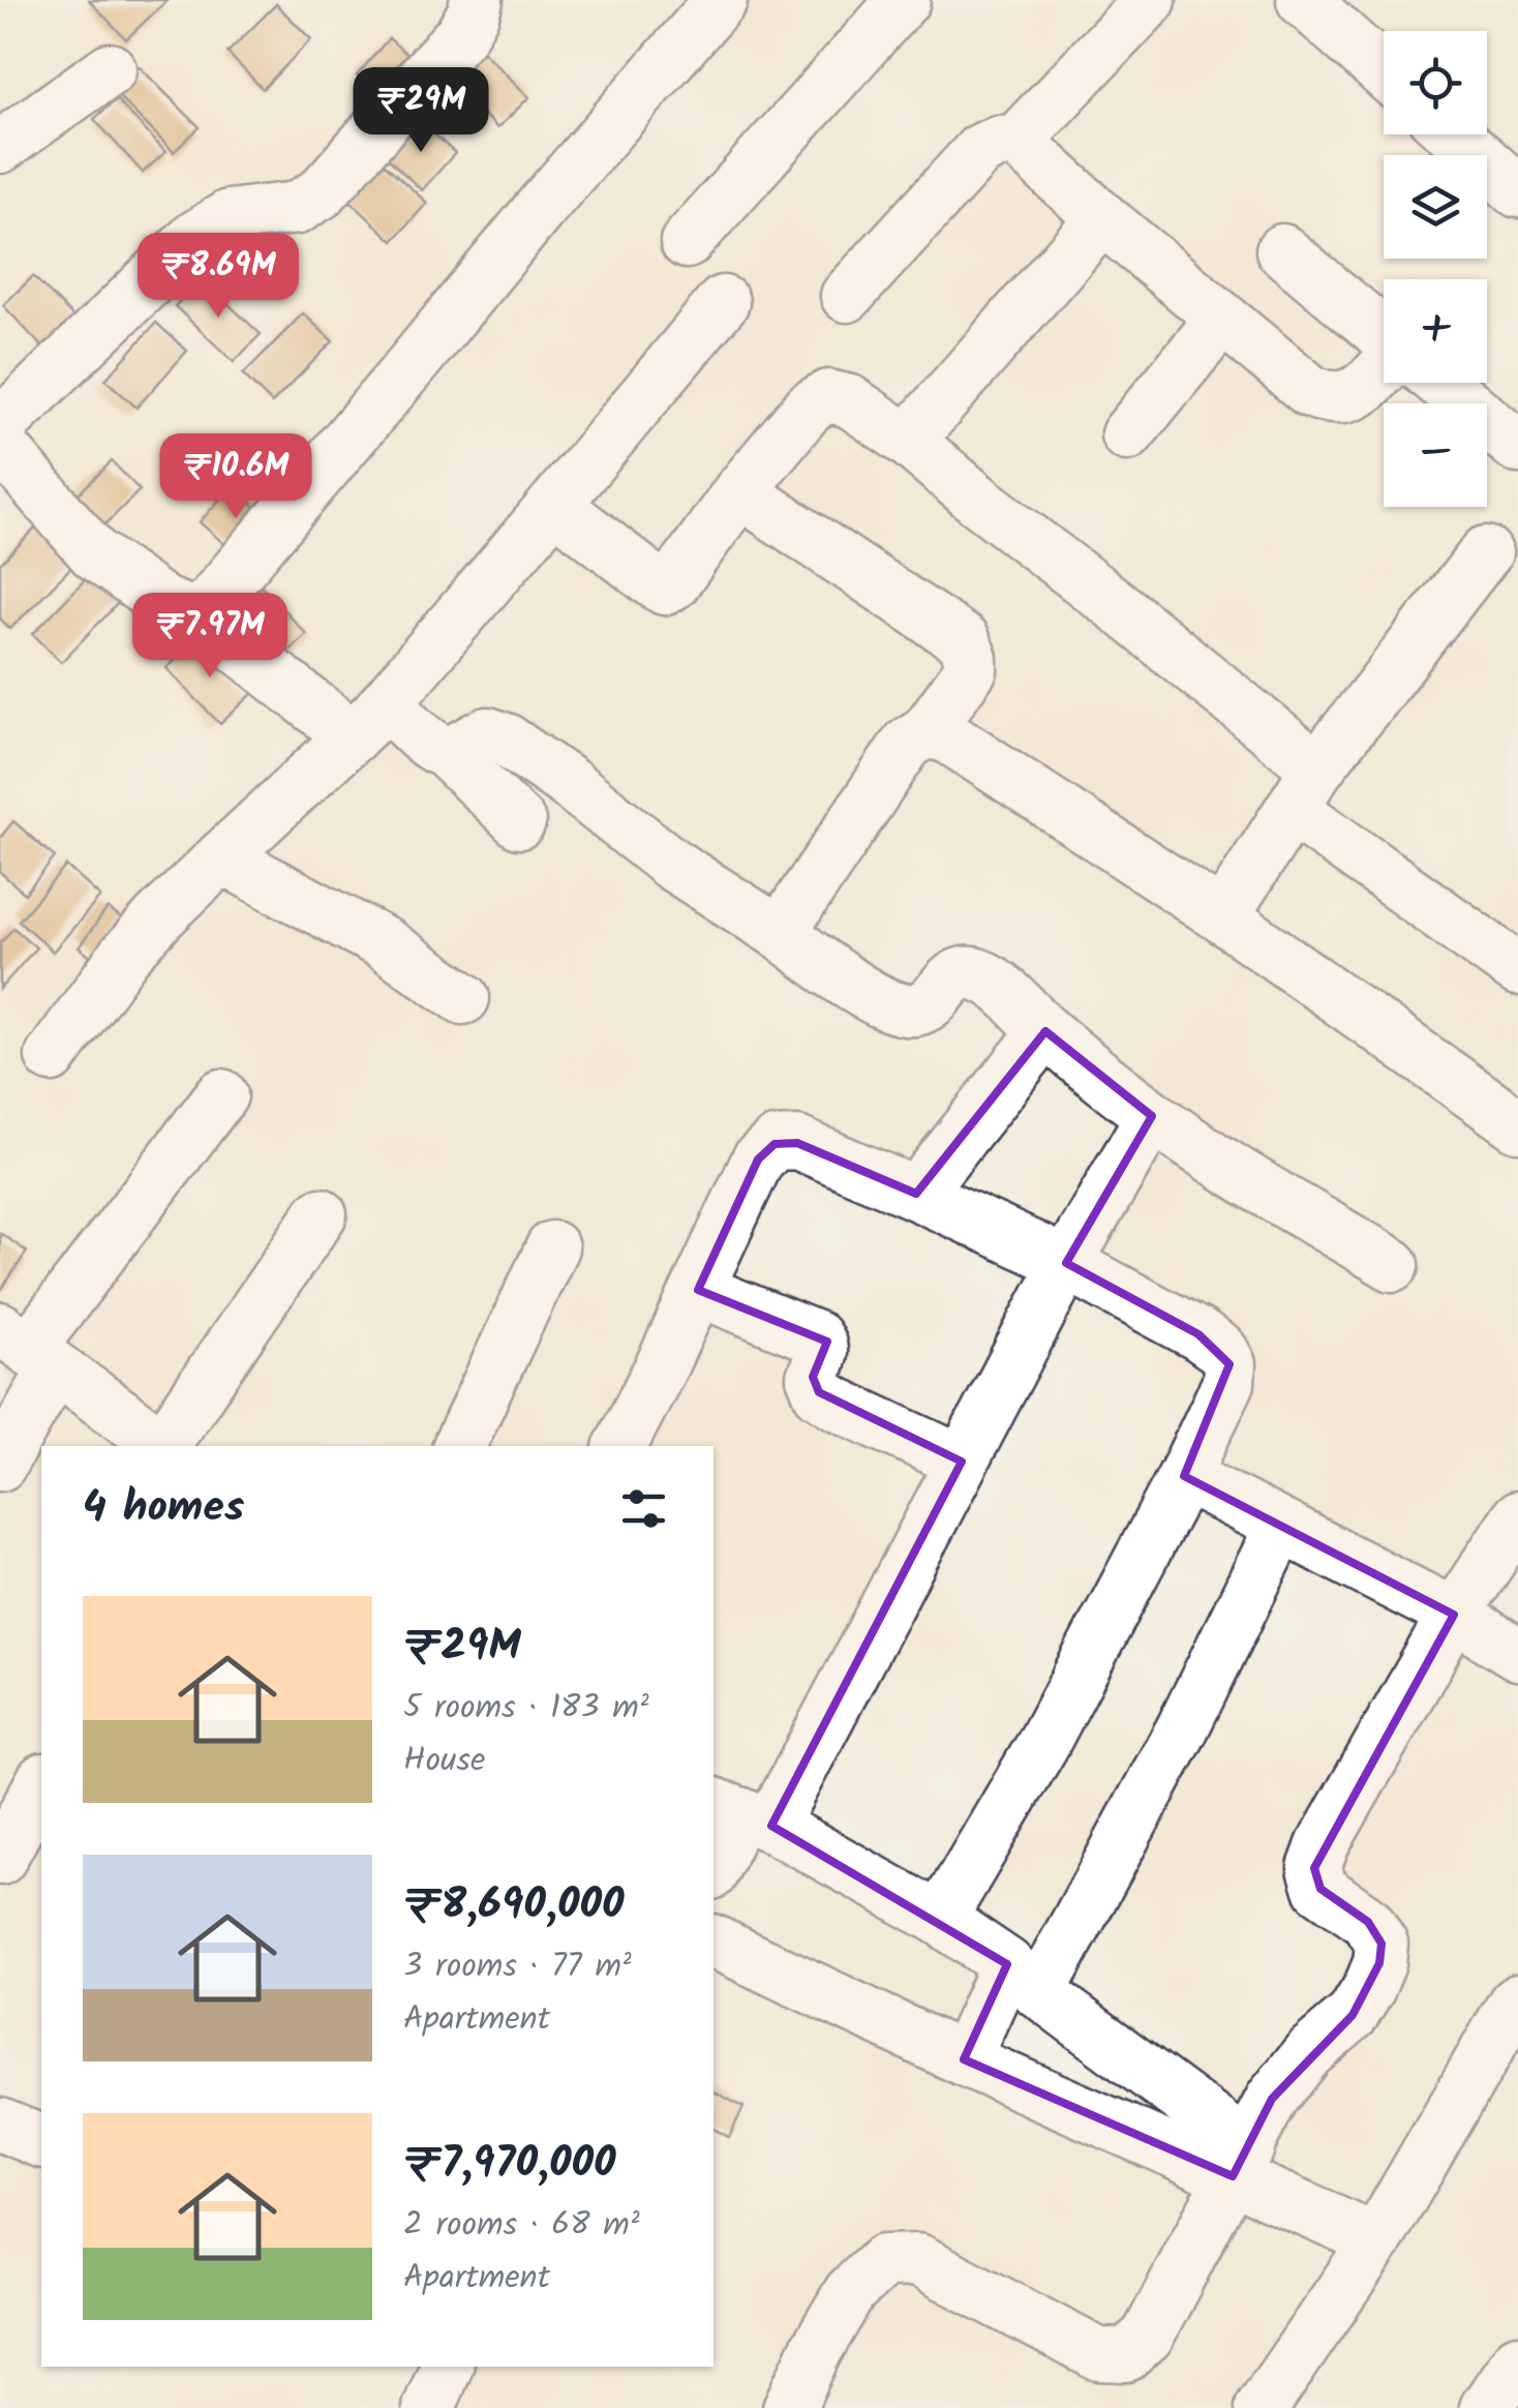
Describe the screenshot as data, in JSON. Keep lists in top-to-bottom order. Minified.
{"page":{"map_buttons":["+","−"],"price":["₹29M","₹8.69M","₹10.6M","₹7.97M"],"heading":"4 homes","list":[{"name":"₹29M","note":"5 rooms · 183 m² · House"},{"name":"₹8,690,000","note":"3 rooms · 77 m² · Apartment"},{"name":"₹7,970,000","note":"2 rooms · 68 m² · Apartment"}]}}
